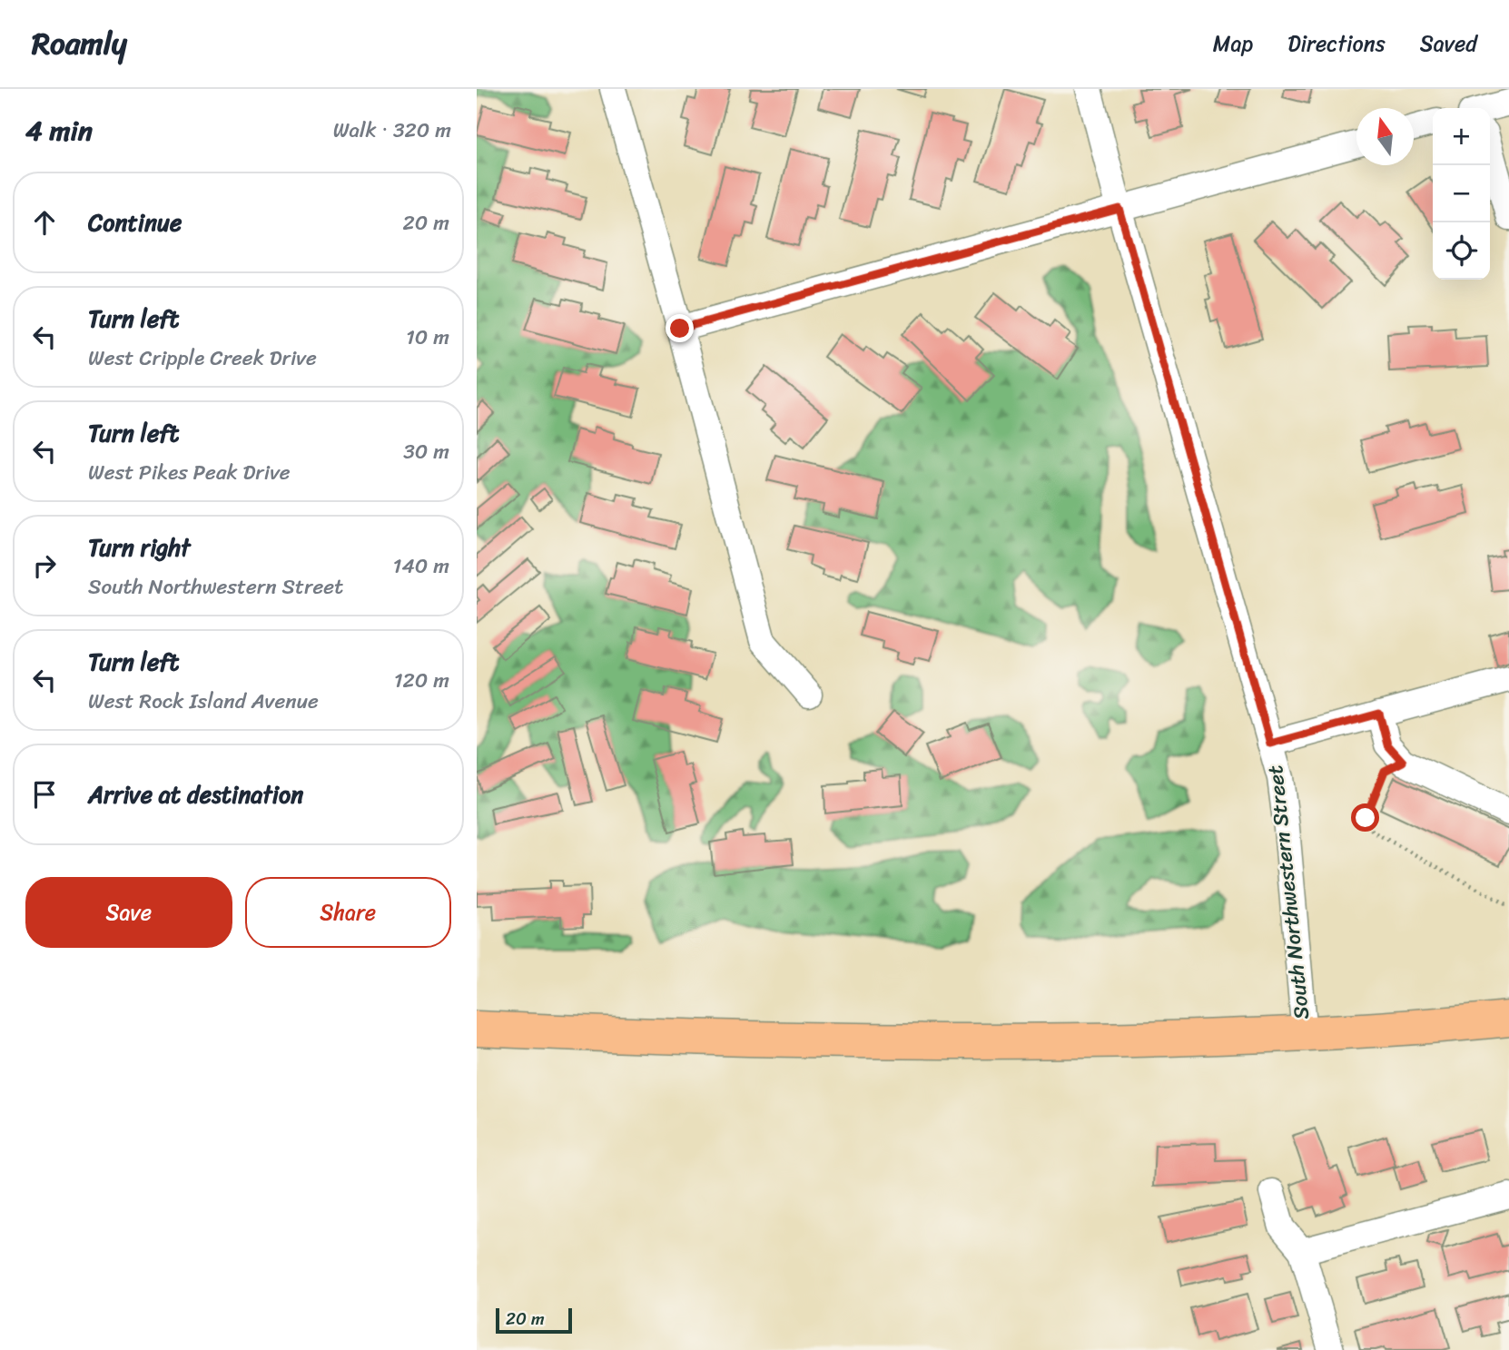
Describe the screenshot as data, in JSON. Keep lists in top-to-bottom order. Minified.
{"streets":{"street":["South Northwestern Street"]},"scale_bar":"20 m","north":"top","page":{"header":"Roamly","nav":["Map","Directions","Saved"],"heading":["4 min","Walk · 320 m"],"map_buttons":["+","−"],"list":[["Continue","20 m"],["Turn left","West Cripple Creek Drive","10 m"],["Turn left","West Pikes Peak Drive","30 m"],["Turn right","South Northwestern Street","140 m"],["Turn left","West Rock Island Avenue","120 m"],"Arrive at destination"],"buttons":["Save","Share"],"scale":"20 m"}}
